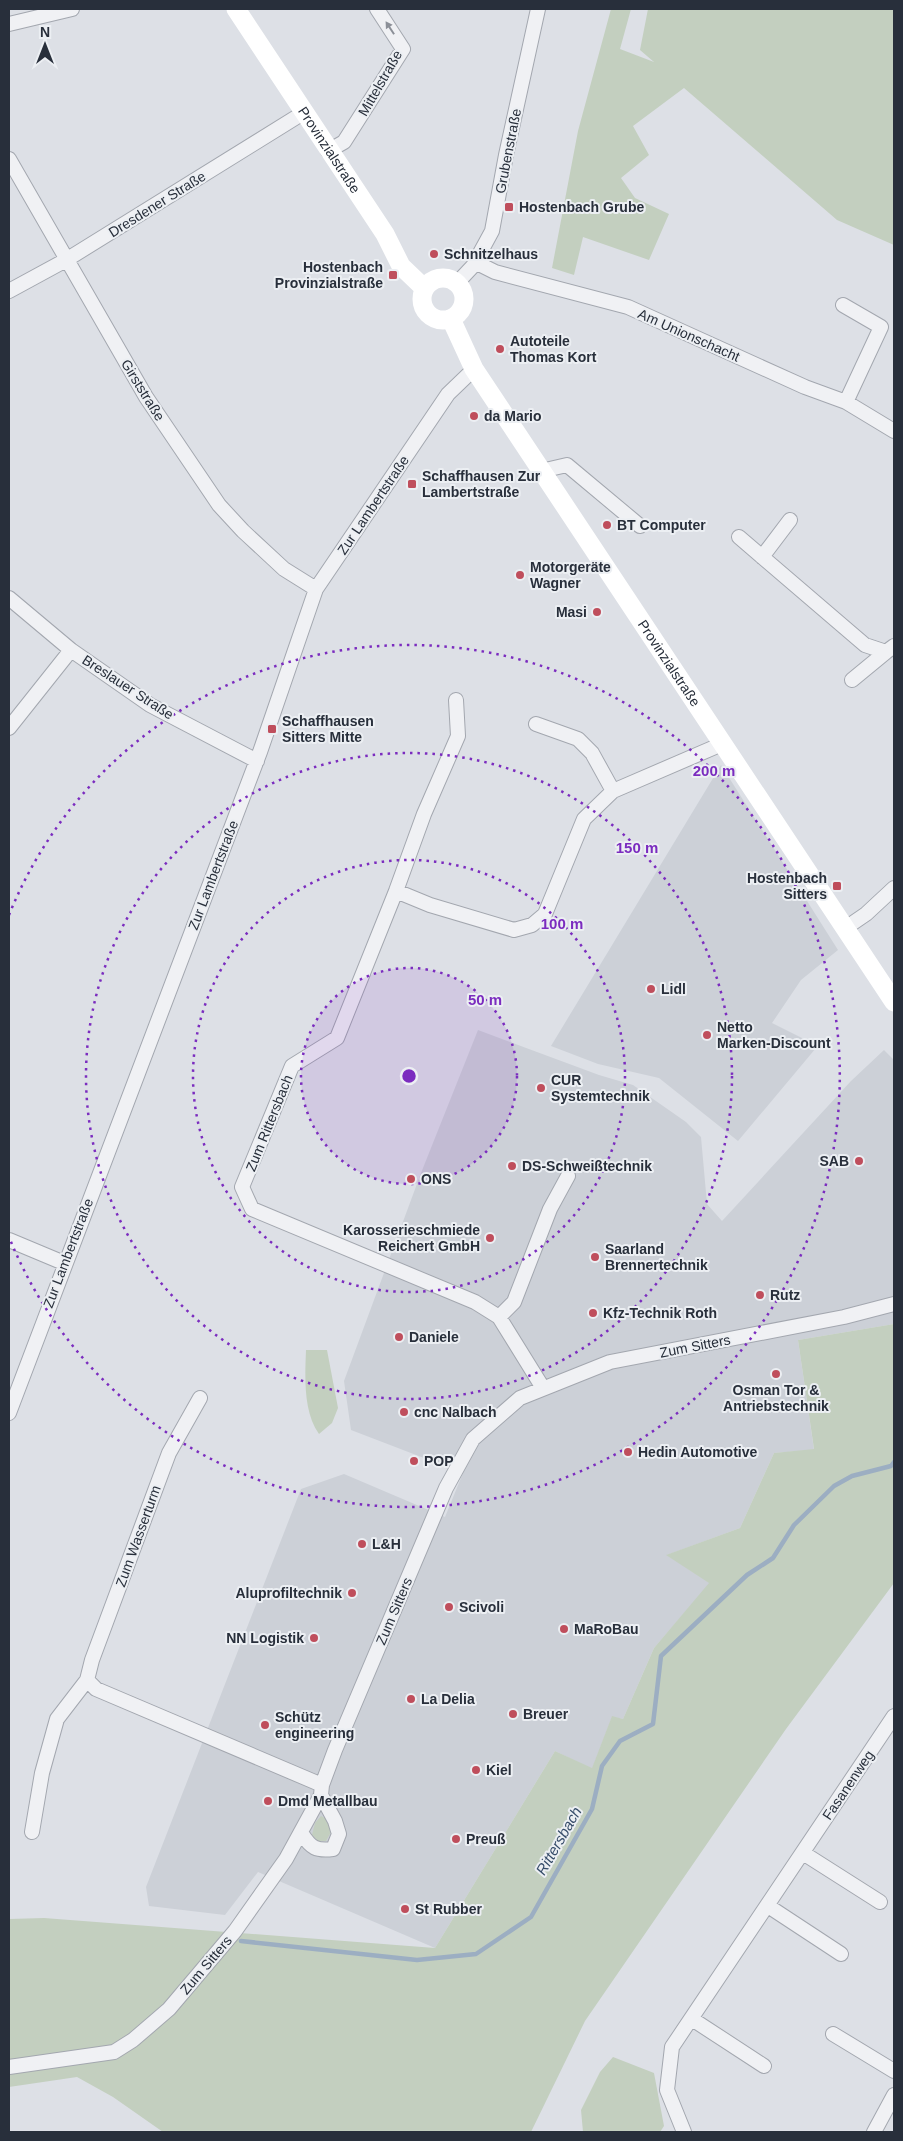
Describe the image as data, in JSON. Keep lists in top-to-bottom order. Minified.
{"streets":{"street":["Mittelstraße","Provinzialstraße","Grubenstraße","Dresdener Straße","Am Unionschacht","Girststraße","Zur Lambertstraße","Breslauer Straße","Zum Rittersbach","Zum Sitters","Zum Wasserturm","Fasanenweg"]},"crossings":[["Mittelstraße","Provinzialstraße"],["Provinzialstraße","Grubenstraße"],["Provinzialstraße","Dresdener Straße"],["Provinzialstraße","Zur Lambertstraße"],["Grubenstraße","Am Unionschacht"],["Dresdener Straße","Girststraße"],["Girststraße","Zur Lambertstraße"],["Zur Lambertstraße","Breslauer Straße"],["Zum Rittersbach","Zum Sitters"]],"one_way":["Mittelstraße"],"water":["Rittersbach"],"places":{"transit":["Hostenbach Grube","Hostenbach Provinzialstraße","Schaffhausen Zur Lambertstraße","Schaffhausen Sitters Mitte","Hostenbach Sitters"],"other":["Schnitzelhaus","Autoteile Thomas Kort","da Mario","BT Computer","Motorgeräte Wagner","Masi","Lidl","Netto Marken-Discount","CUR Systemtechnik","SAB","DS-Schweißtechnik","ONS","Karosserieschmiede Reichert GmbH","Saarland Brennertechnik","Rutz","Kfz-Technik Roth","Daniele","Osman Tor & Antriebstechnik","cnc Nalbach","Hedin Automotive","POP","L&H","Aluprofiltechnik","Scivoli","MaRoBau","NN Logistik","La Delia","Breuer","Schütz engineering","Kiel","Dmd Metallbau","Preuß","St Rubber"]},"north":"top","rings":["200 m","150 m","100 m","50 m"]}
